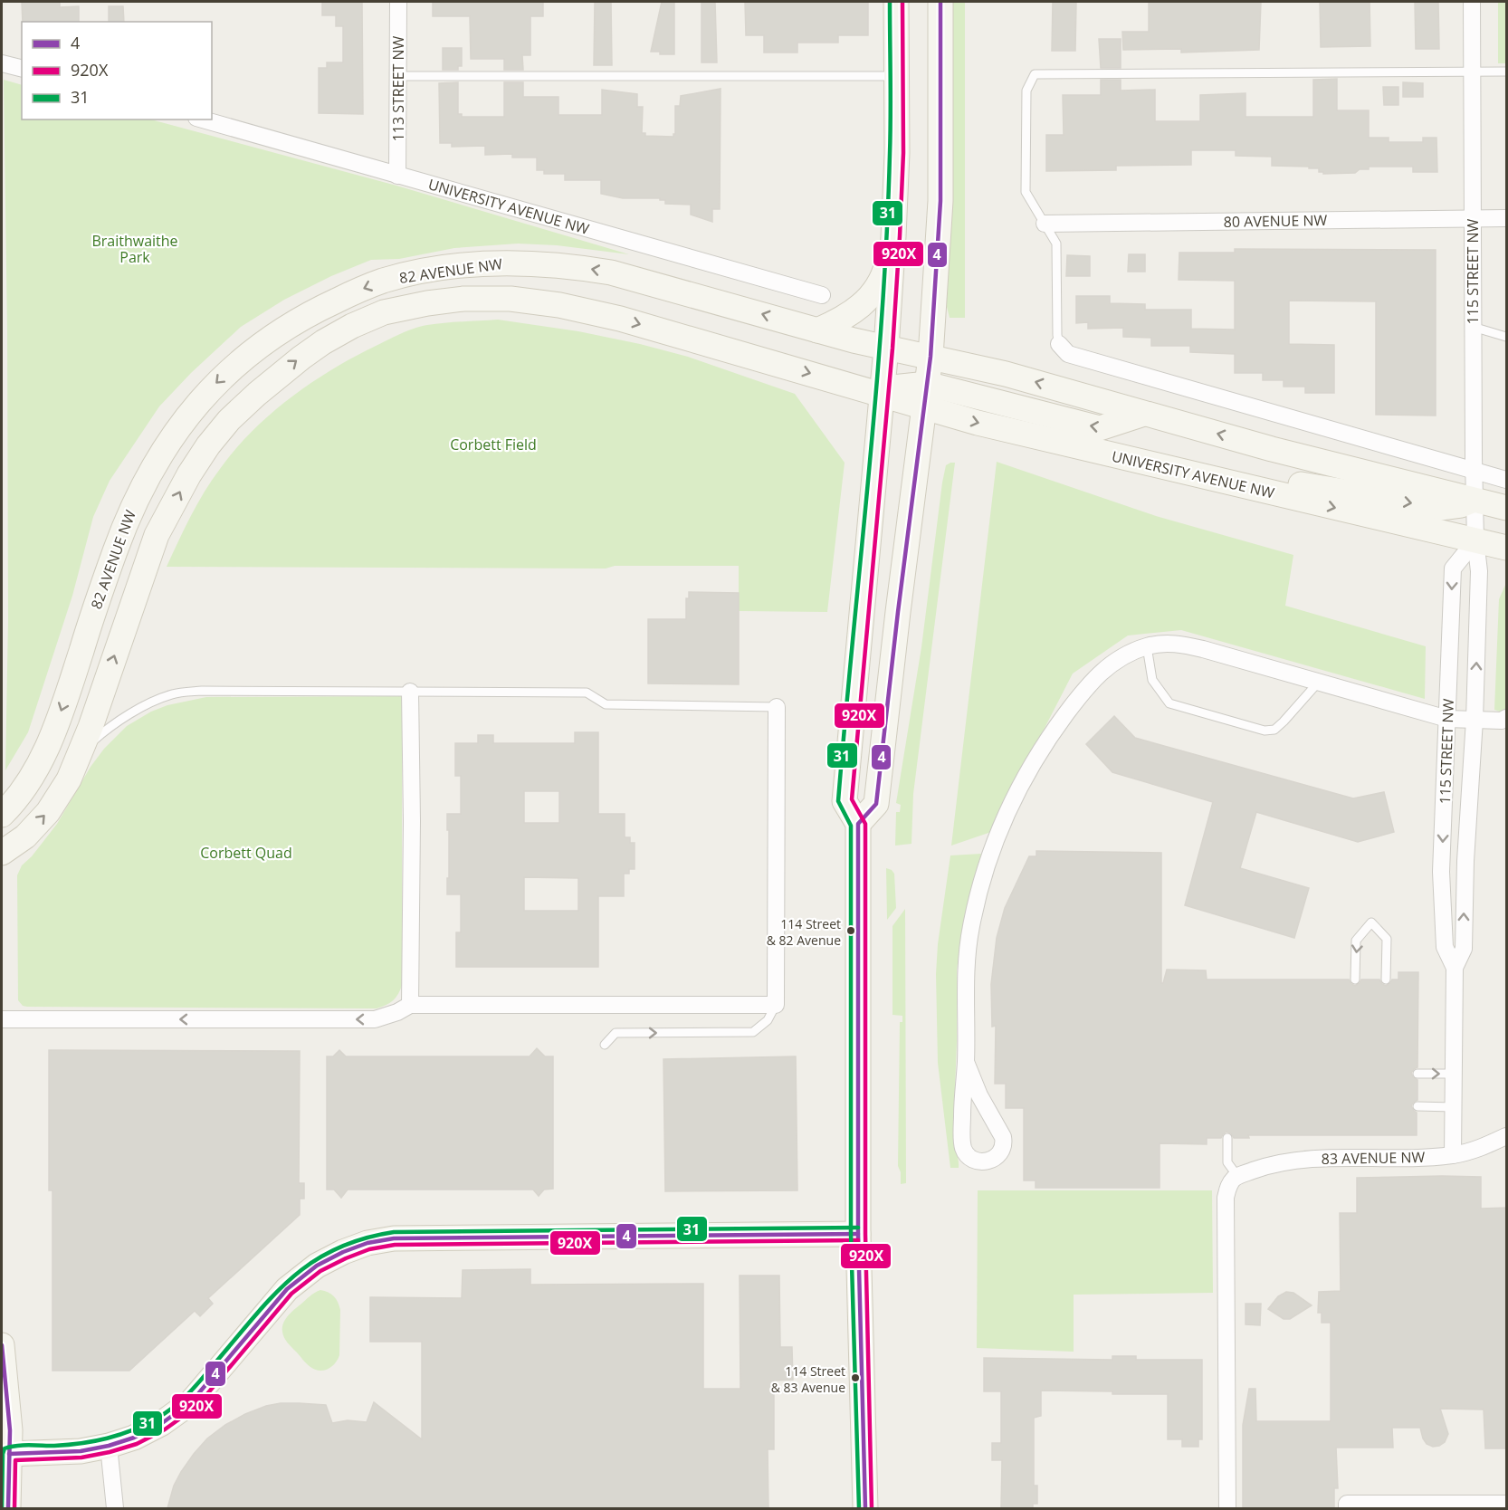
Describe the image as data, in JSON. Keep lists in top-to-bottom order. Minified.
{"streets":{"main road":["UNIVERSITY AVENUE NW","82 AVENUE NW"],"street":["113 STREET NW","80 AVENUE NW","115 STREET NW","83 AVENUE NW"]},"crossings":[["113 STREET NW","UNIVERSITY AVENUE NW"],["UNIVERSITY AVENUE NW","82 AVENUE NW"],["UNIVERSITY AVENUE NW","115 STREET NW"],["80 AVENUE NW","115 STREET NW"],["115 STREET NW","83 AVENUE NW"]],"parks":["Braithwaithe Park","Corbett Field","Corbett Quad"],"places":["114 Street & 82 Avenue","114 Street & 83 Avenue"],"lines":["transit line 4","transit line 920X","transit line 31"],"legend":["4","920X","31"]}
